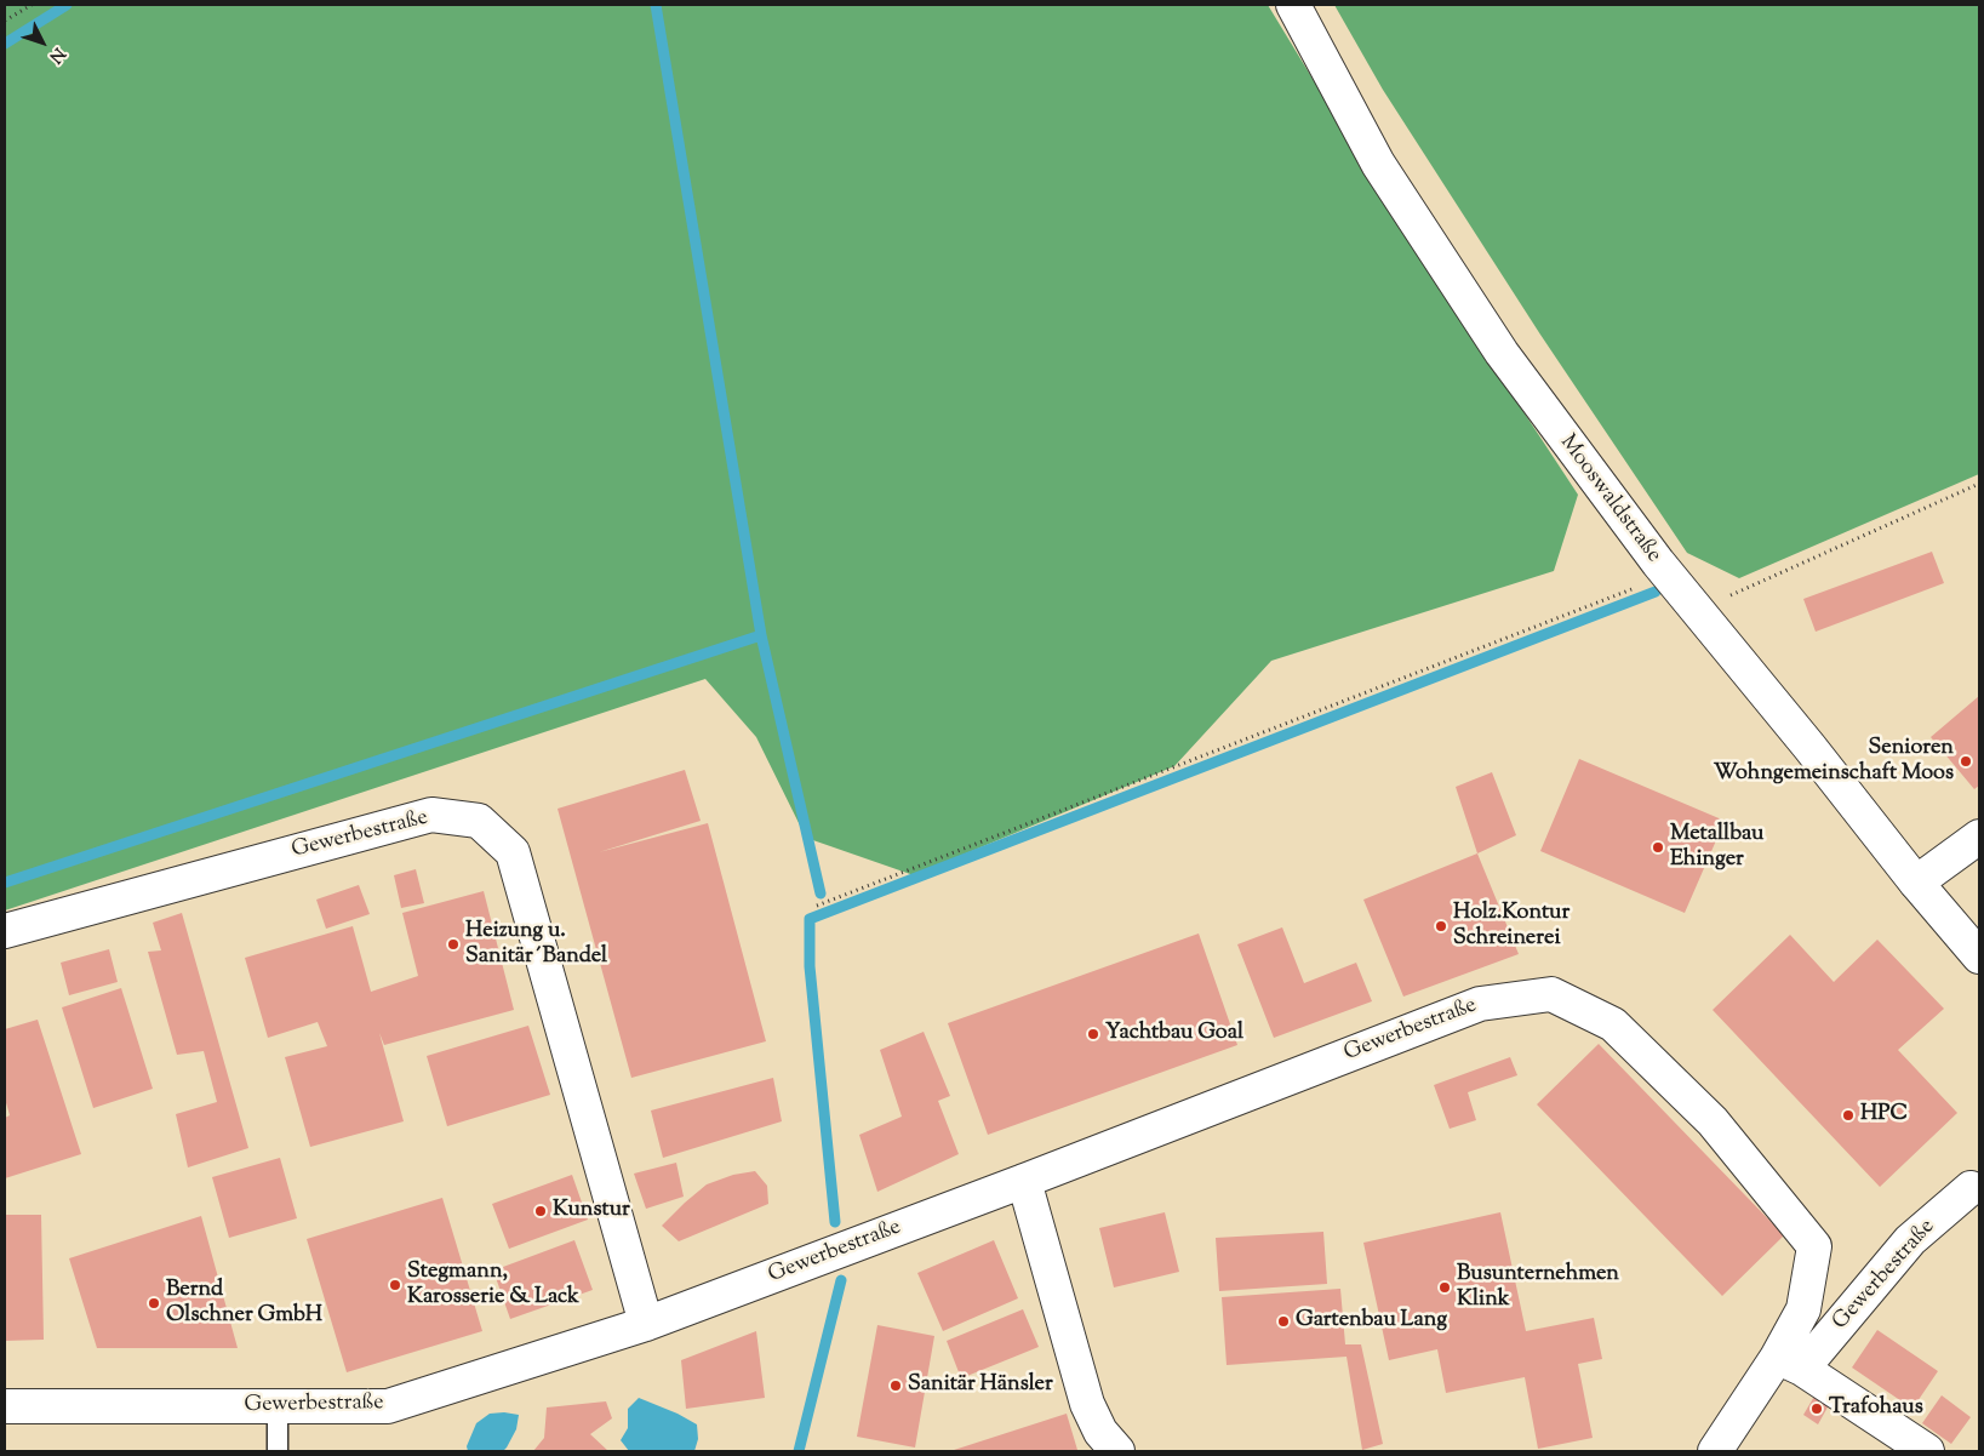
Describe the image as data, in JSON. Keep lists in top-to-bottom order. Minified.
{"streets":{"street":["Mooswaldstraße","Gewerbestraße"]},"places":["Senioren Wohngemeinschaft Moos","Metallbau Ehinger","Holz.Kontur Schreinerei","Heizung u. Sanitär´Bandel","Yachtbau Goal","HPC","Kunstur","Stegmann, Karosserie & Lack","Busunternehmen Klink","Bernd Olschner GmbH","Gartenbau Lang","Sanitär Hänsler","Trafohaus"],"north":"bottom right"}
